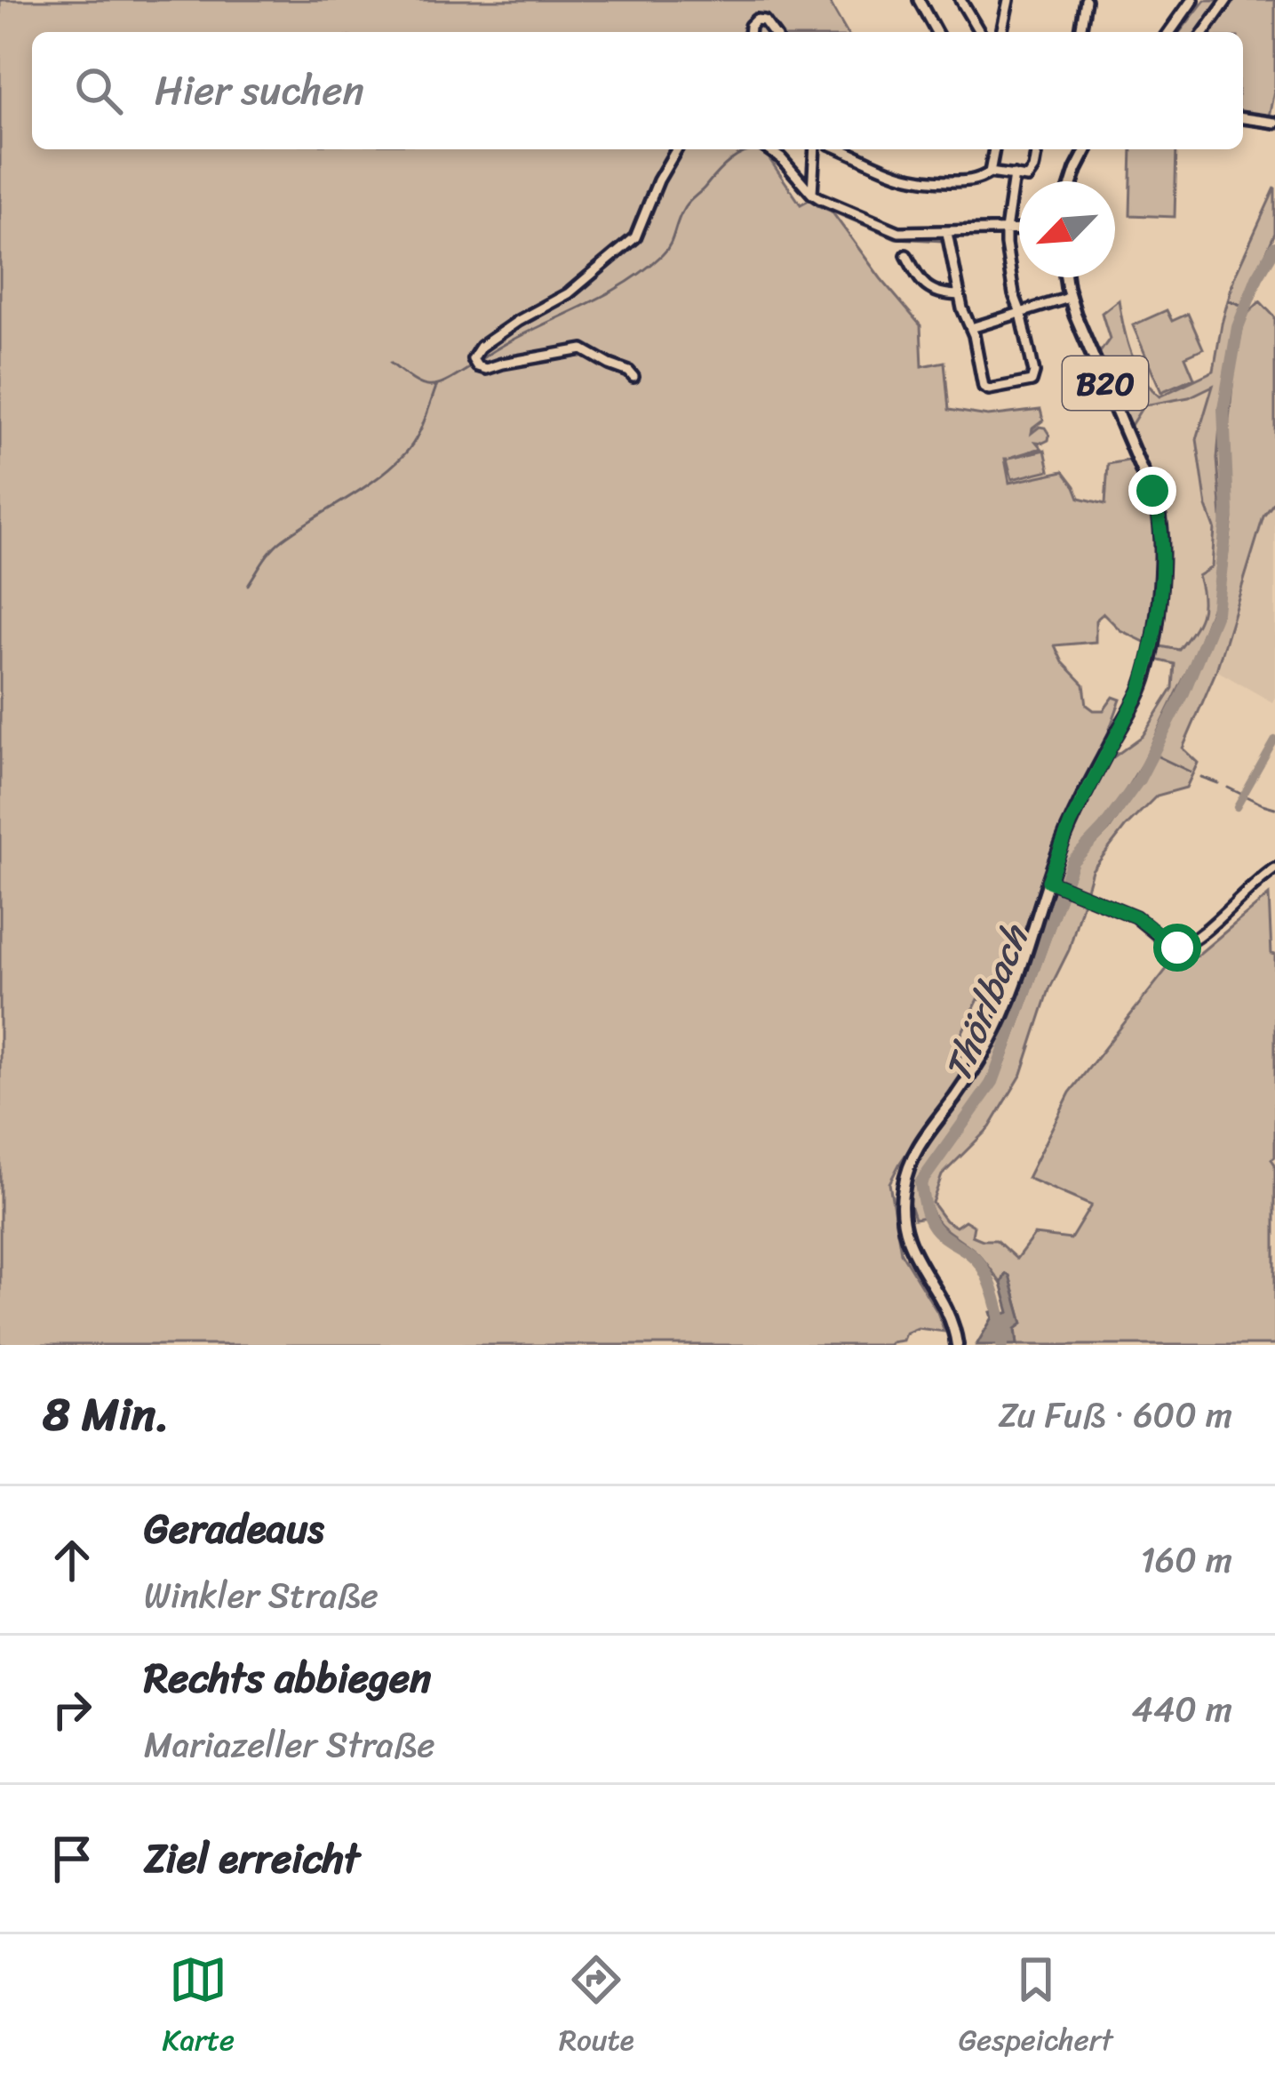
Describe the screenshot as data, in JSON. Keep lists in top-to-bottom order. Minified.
{"streets":{"main road":["B20"]},"water":["Thörlbach"],"north":"bottom left","page":{"search":"Hier suchen","heading":["8 Min.","Zu Fuß · 600 m"],"list":[["Geradeaus","Winkler Straße","160 m"],["Rechts abbiegen","Mariazeller Straße","440 m"],"Ziel erreicht"],"nav":["Karte","Route","Gespeichert"]}}
